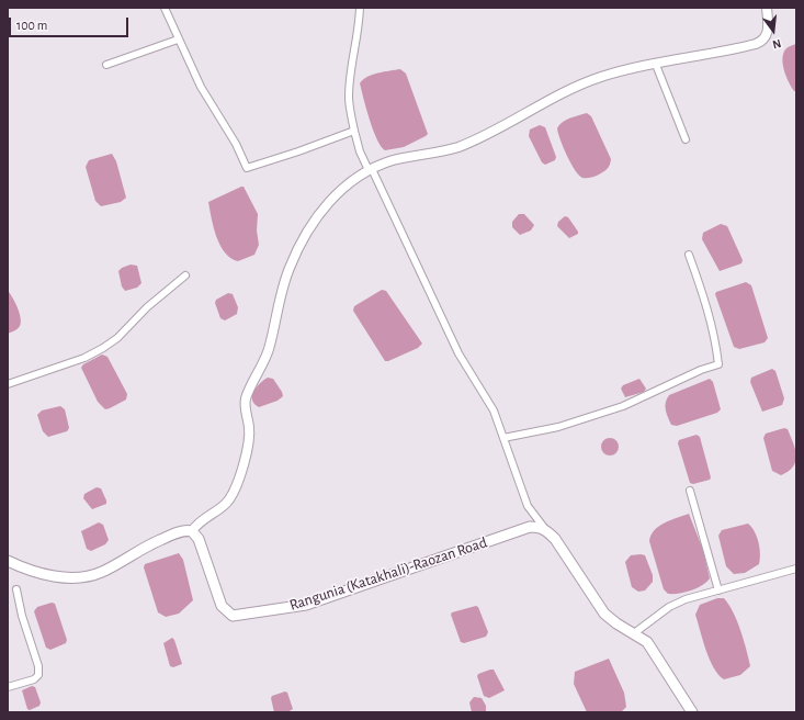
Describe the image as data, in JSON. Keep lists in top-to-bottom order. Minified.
{"streets":{"main road":["Rangunia (Katakhali)-Raozan Road"]},"scale_bar":"100 m","north":"bottom"}
